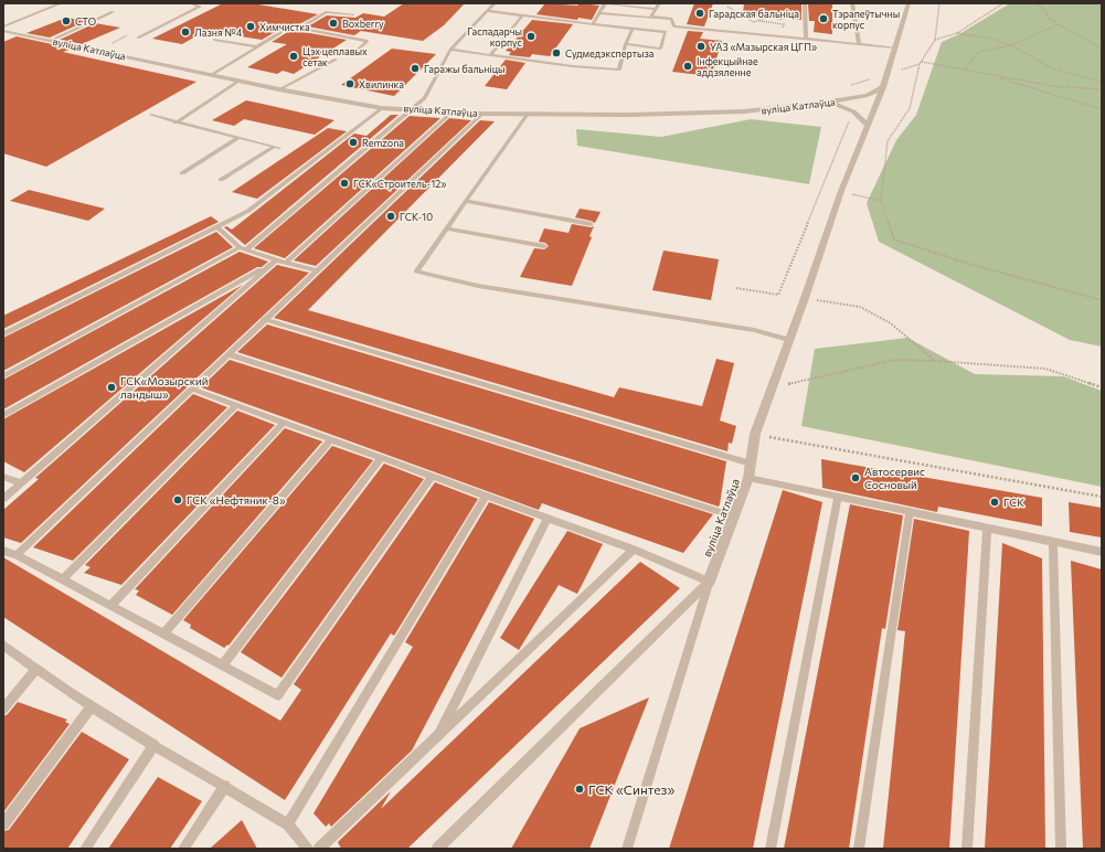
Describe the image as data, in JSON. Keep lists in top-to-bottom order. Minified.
{"streets":{"street":["вуліца Катлаўца"]},"places":["Гарадская бальніца","Тэрапеўтычны корпус","СТО","Boxberry","Химчистка","Лазня №4","Гаспадарчы корпус","УАЗ «Мазырская ЦГП»","Судмедэкспертыза","Цэх цеплавых сетак","Інфекцыйнае аддзяленне","Гаражы бальніцы","Хвилинка","Remzona","ГСК«Строитель-12»","ГСК-10","ГСК«Мозырский ландыш»","Автосервис Сосновый","ГСК «Нефтяник-8»","ГСК","ГСК «Синтез»"]}
